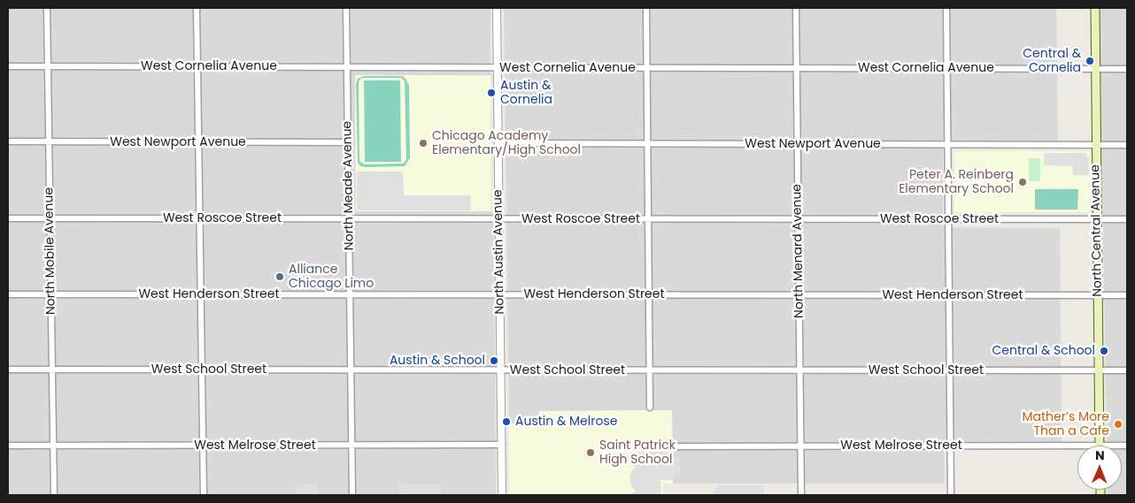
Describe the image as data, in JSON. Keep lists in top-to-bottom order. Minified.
{"streets":{"main road":["North Central Avenue"],"street":["West Cornelia Avenue","West Newport Avenue","North Meade Avenue","West Roscoe Street","North Mobile Avenue","North Menard Avenue","North Austin Avenue","West Henderson Street","West School Street","West Melrose Street"]},"crossings":[["West Cornelia Avenue","North Meade Avenue"],["West Cornelia Avenue","North Central Avenue"],["West Cornelia Avenue","North Mobile Avenue"],["West Cornelia Avenue","North Menard Avenue"],["West Cornelia Avenue","North Austin Avenue"],["West Newport Avenue","North Meade Avenue"],["West Newport Avenue","North Central Avenue"],["West Newport Avenue","North Mobile Avenue"],["West Newport Avenue","North Menard Avenue"],["West Newport Avenue","North Austin Avenue"],["North Meade Avenue","West Roscoe Street"],["North Meade Avenue","West Henderson Street"],["North Meade Avenue","West School Street"],["North Meade Avenue","West Melrose Street"],["West Roscoe Street","North Central Avenue"],["West Roscoe Street","North Mobile Avenue"],["West Roscoe Street","North Menard Avenue"],["West Roscoe Street","North Austin Avenue"],["North Central Avenue","West Henderson Street"],["North Central Avenue","West School Street"],["North Mobile Avenue","West Henderson Street"],["North Mobile Avenue","West School Street"],["North Mobile Avenue","West Melrose Street"],["North Menard Avenue","West Henderson Street"],["North Menard Avenue","West School Street"],["North Menard Avenue","West Melrose Street"],["North Austin Avenue","West Henderson Street"],["North Austin Avenue","West School Street"],["North Austin Avenue","West Melrose Street"]],"places":["Central & Cornelia","Austin & Cornelia","Chicago Academy Elementary/High School","Peter A. Reinberg Elementary School","Alliance Chicago Limo","Central & School","Austin & School","Austin & Melrose","Mather’s More Than a Cafe","Saint Patrick High School"],"north":"top"}
